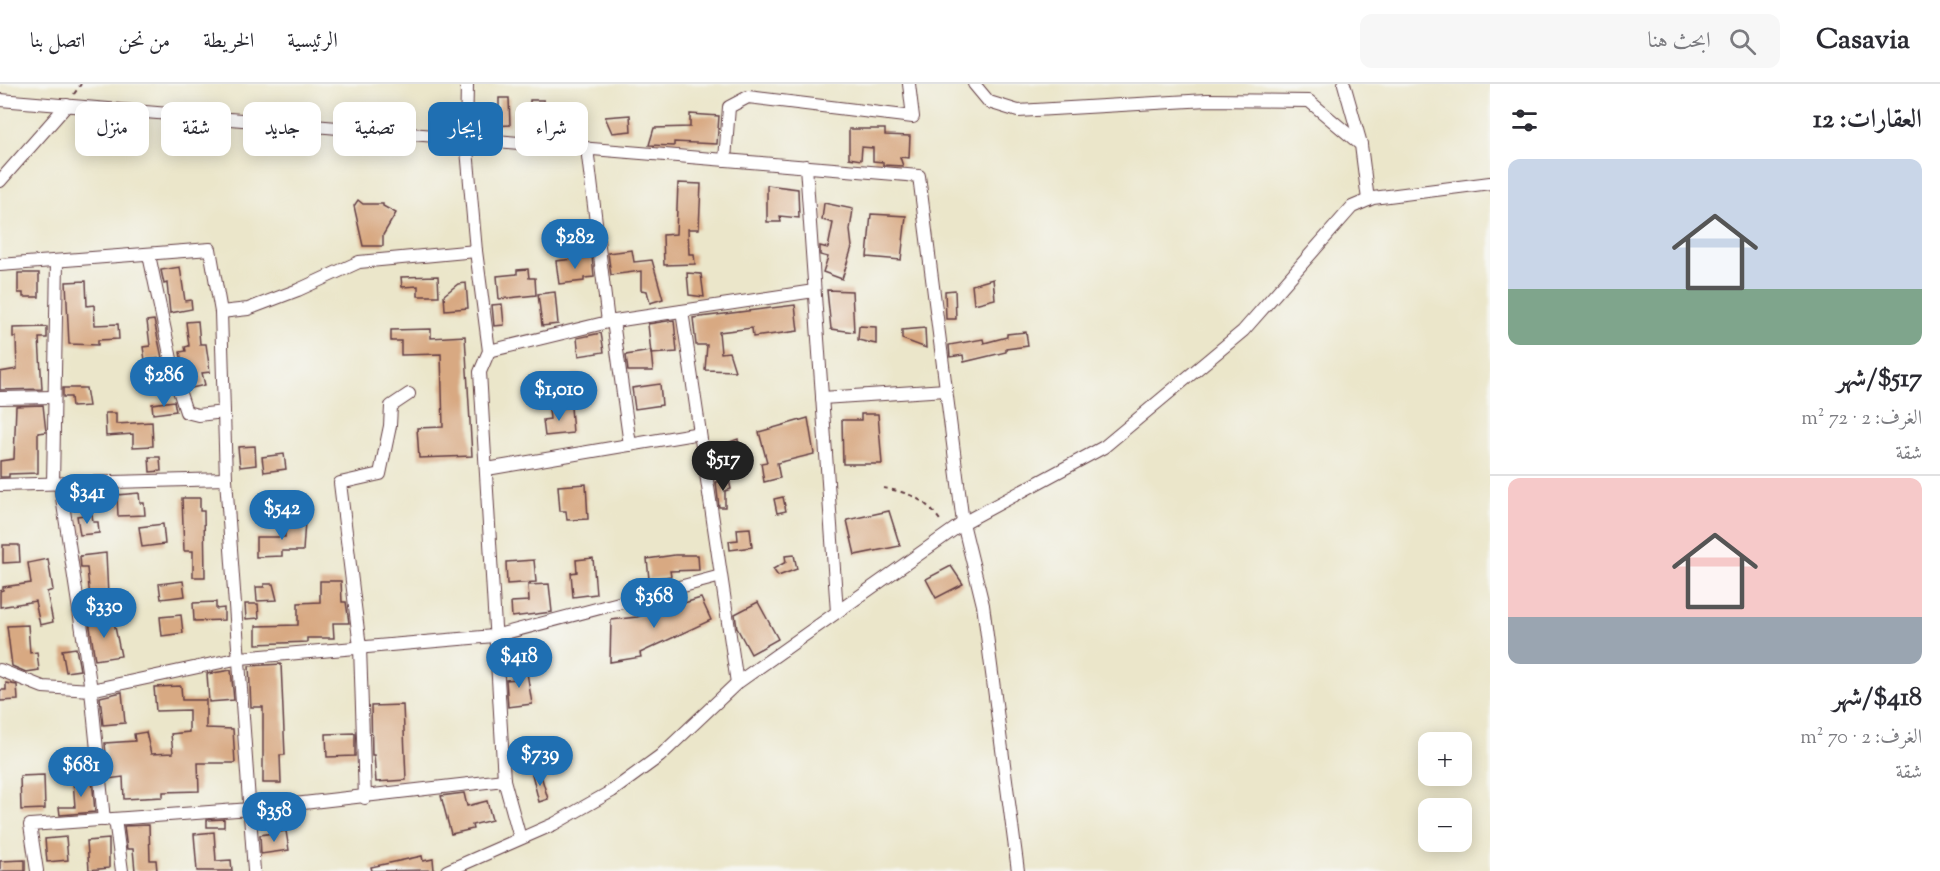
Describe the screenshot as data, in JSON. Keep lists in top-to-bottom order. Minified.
{"page":{"header":"Casavia","search":"ابحث هنا","nav":["الرئيسية","الخريطة","من نحن","اتصل بنا"],"heading":"العقارات: 12","chip":["شراء","إيجار","تصفية","جديد","شقة","منزل"],"list":[{"name":"$517/شهر","note":"الغرف: 2 · 72 m² · شقة"},{"name":"$418/شهر","note":"الغرف: 2 · 70 m² · شقة"}],"price":["$282","$286","$1,010","$517","$341","$542","$368","$330","$418","$739","$681","$358"],"map_buttons":["+","−"]}}
